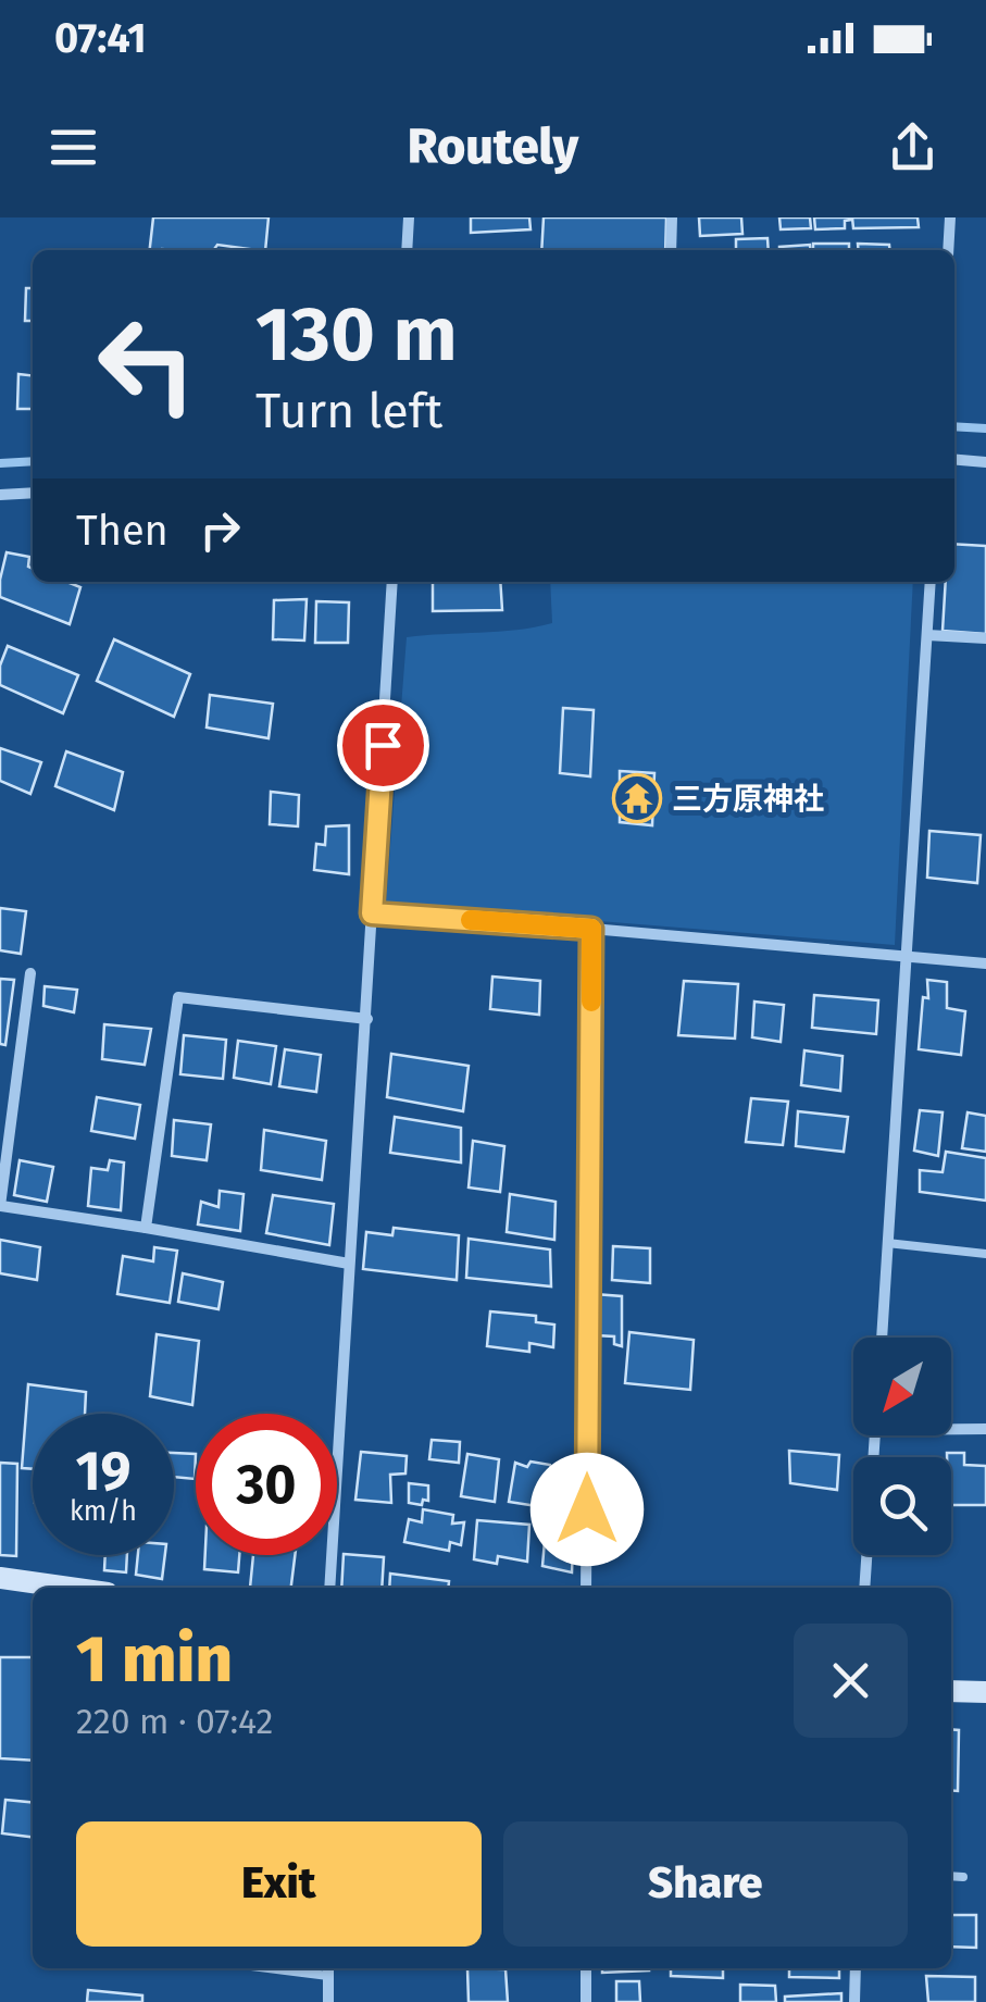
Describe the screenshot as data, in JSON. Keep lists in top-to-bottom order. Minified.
{"places":{"temple":["三方原神社"]},"north":"bottom left","page":{"status":"07:41","header":"Routely","turn":["130 m","Turn left"],"then":"Then","speed":"19 km/h","limit":"30","heading":["1 min","220 m · 07:42"],"buttons":["Exit","Share"]}}
